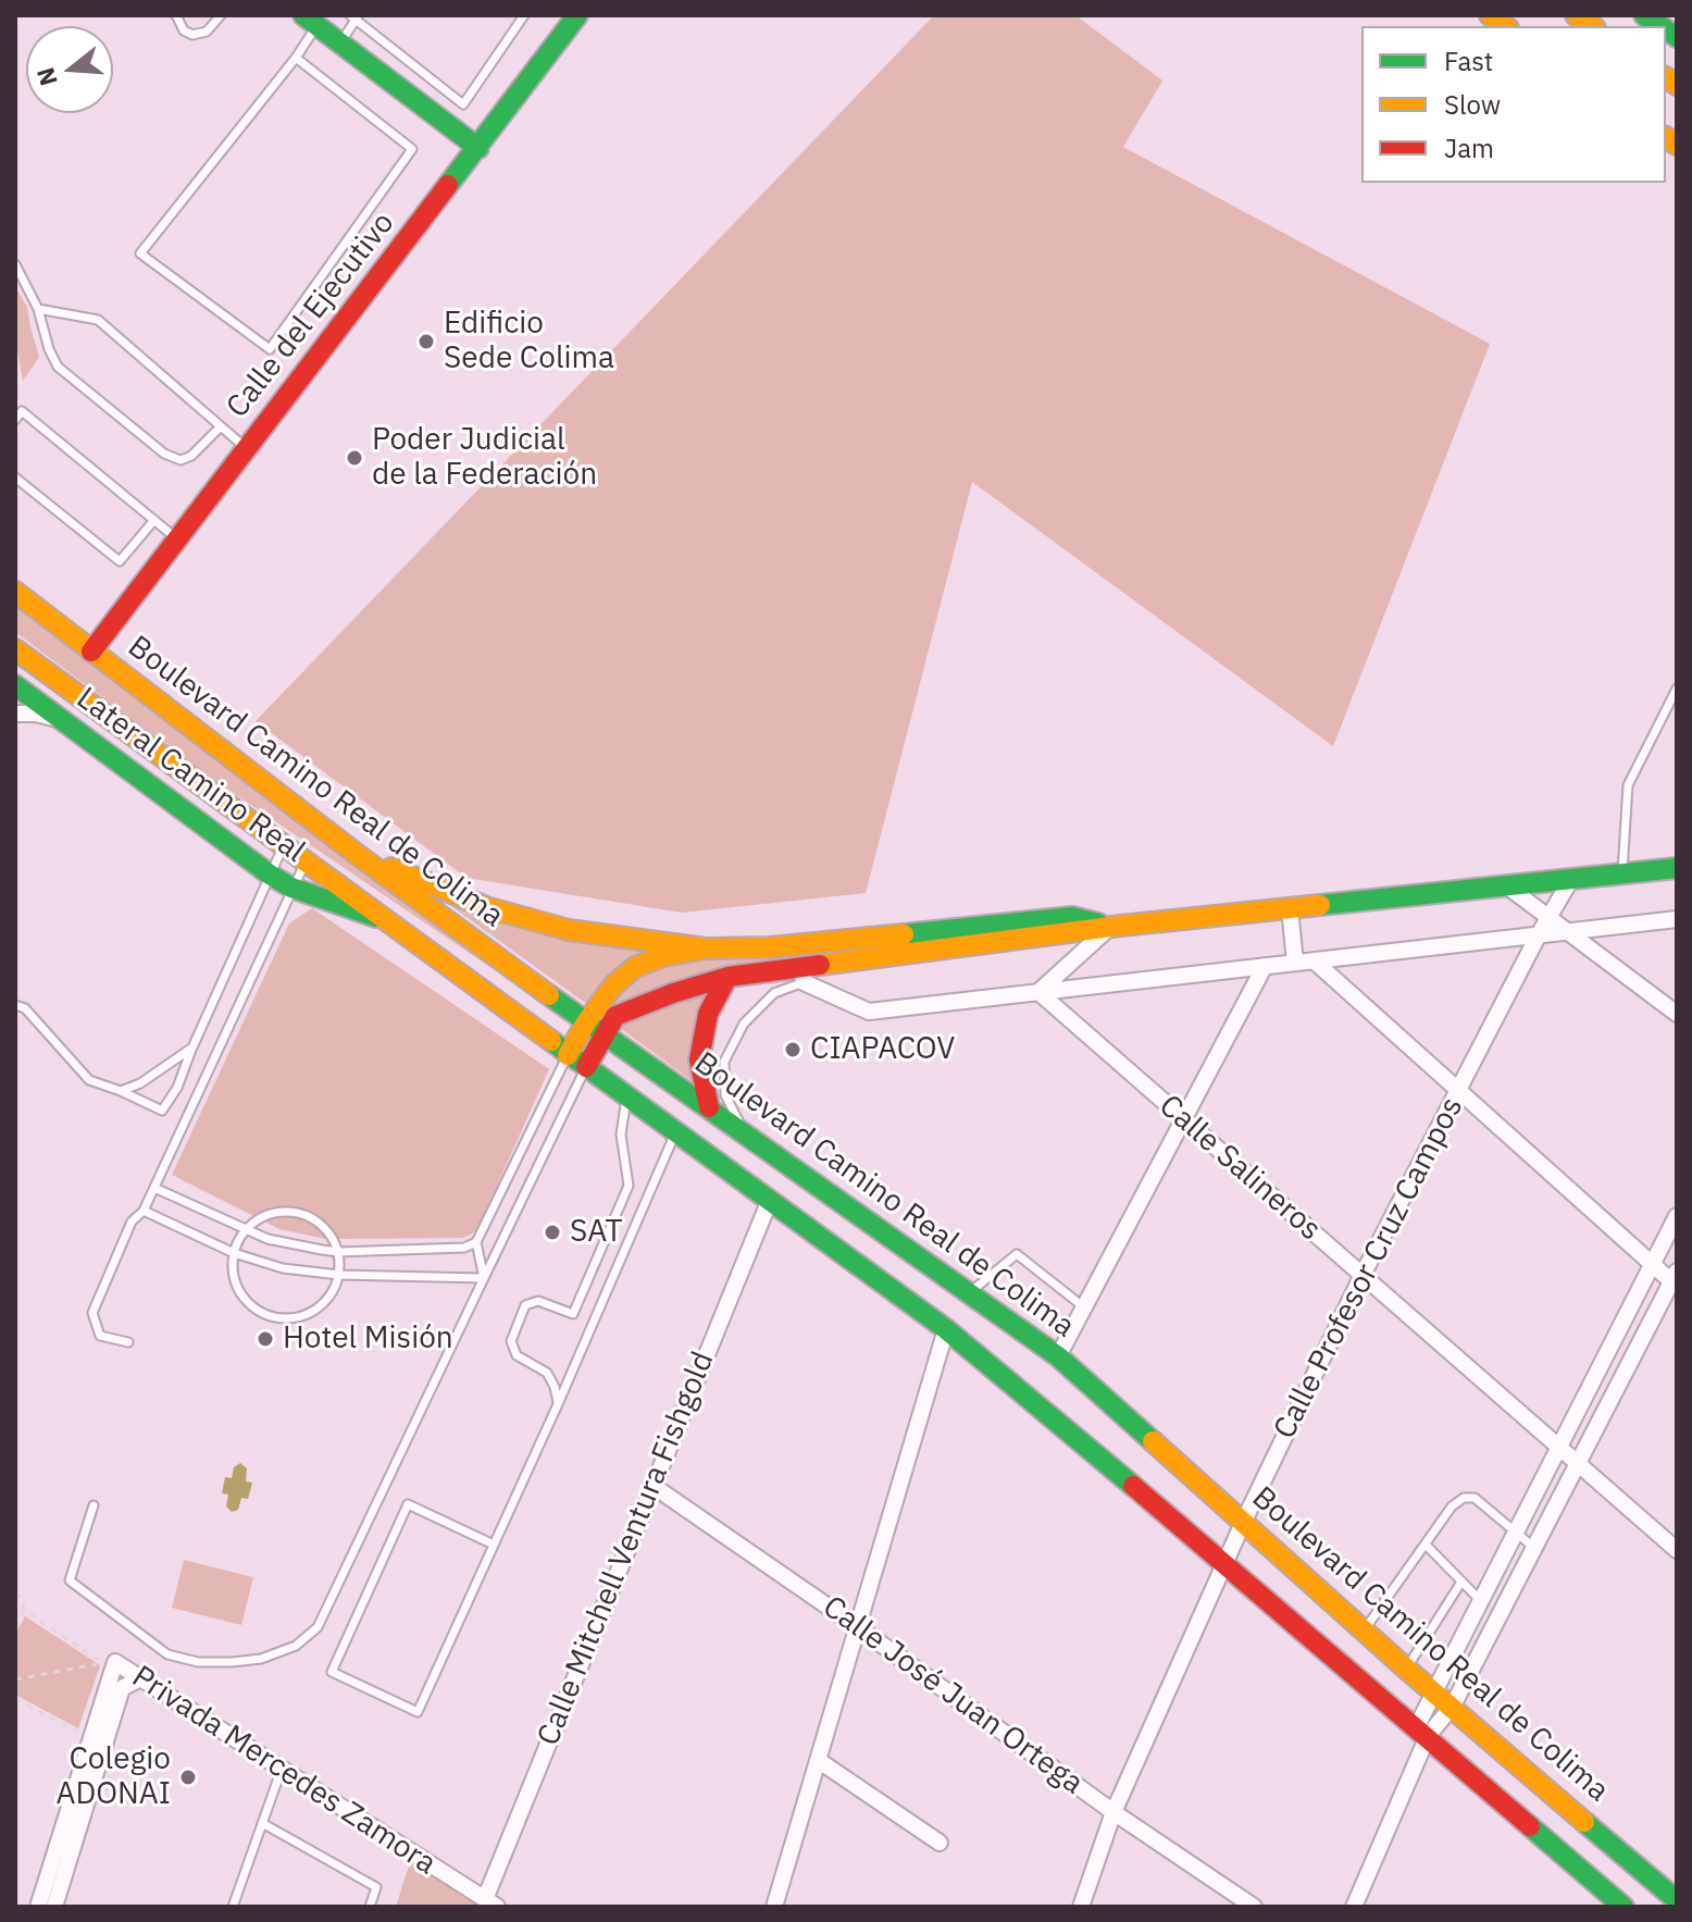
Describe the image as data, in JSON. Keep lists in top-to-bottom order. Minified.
{"streets":{"main road":["Calle del Ejecutivo","Lateral Camino Real","Boulevard Camino Real de Colima"],"street":["Calle Salineros","Calle Profesor Cruz Campos","Calle Mitchell Ventura Fishgold","Calle José Juan Ortega","Privada Mercedes Zamora"]},"crossings":[["Calle del Ejecutivo","Boulevard Camino Real de Colima"],["Boulevard Camino Real de Colima","Calle Profesor Cruz Campos"],["Calle Salineros","Calle Profesor Cruz Campos"],["Calle Profesor Cruz Campos","Calle José Juan Ortega"],["Calle Mitchell Ventura Fishgold","Calle José Juan Ortega"],["Calle Mitchell Ventura Fishgold","Privada Mercedes Zamora"]],"places":["Edificio Sede Colima","Poder Judicial de la Federación","CIAPACOV","SAT","Hotel Misión","Colegio ADONAI"],"legend":["Fast","Slow","Jam"],"north":"left"}
